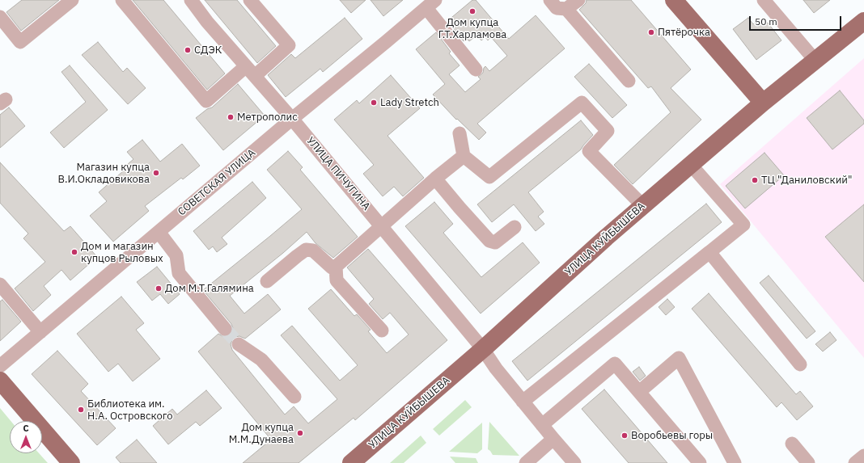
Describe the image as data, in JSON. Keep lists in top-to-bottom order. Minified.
{"streets":{"main road":["УЛИЦА КУЙБЫШЕВА"],"street":["УЛИЦА ПИЧУГИНА","СОВЕТСКАЯ УЛИЦА"]},"crossings":[["УЛИЦА ПИЧУГИНА","СОВЕТСКАЯ УЛИЦА"],["УЛИЦА ПИЧУГИНА","УЛИЦА КУЙБЫШЕВА"]],"places":["Дом купца Г.Т.Харламова","Пятёрочка","СДЭК","Lady Stretch","Метрополис","Магазин купца В.И.Окладовикова","ТЦ \"Даниловский\"","Дом и магазин купцов Рыловых","Дом М.Т.Галямина","Библиотека им. Н.А. Островского","Дом купца М.М.Дунаева","Воробьевы горы"],"scale_bar":"50 m","north":"top"}
